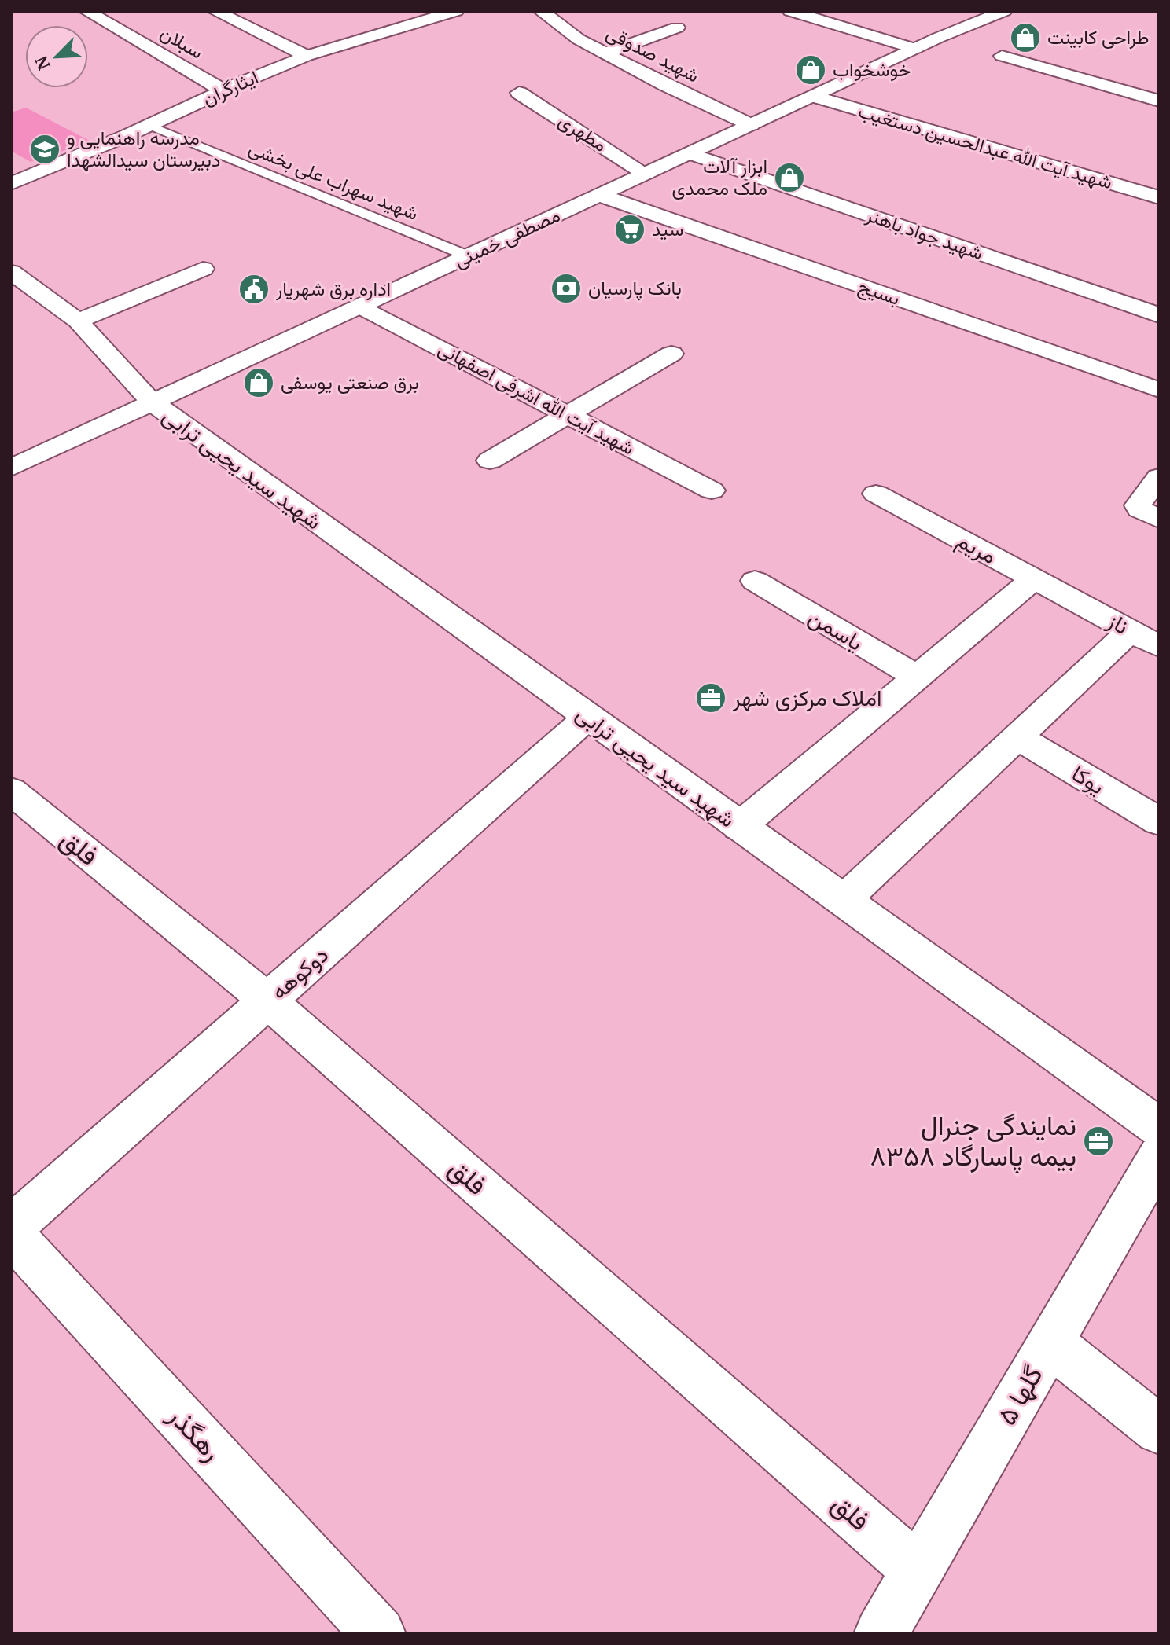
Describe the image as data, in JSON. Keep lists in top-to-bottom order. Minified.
{"streets":{"street":["سبلان","شهید صدوقی","ایثارگران","مطهری","شهید آیت الله عبدالحسین دستغیب","شهید جواد باهنر","مصطفی خمینی","بسیج","شهید آیت الله اشرفی اصفهانی","شهید سید یحیی ترابی","مریم","ناز","یاسمن","یوکا","فلق","دوکوهه","گلها ۵","رهگذر"],"lane":["شهید سهراب علی بخشی"]},"crossings":[["سبلان","ایثارگران"],["شهید صدوقی","مصطفی خمینی"],["ایثارگران","شهید سهراب علی بخشی"],["مطهری","مصطفی خمینی"],["شهید آیت الله عبدالحسین دستغیب","مصطفی خمینی"],["شهید سهراب علی بخشی","مصطفی خمینی"],["شهید جواد باهنر","مصطفی خمینی"],["مصطفی خمینی","بسیج"],["مصطفی خمینی","شهید آیت الله اشرفی اصفهانی"],["مصطفی خمینی","شهید سید یحیی ترابی"],["شهید سید یحیی ترابی","دوکوهه"],["مریم","ناز"],["فلق","دوکوهه"],["فلق","گلها ۵"]],"places":{"shop":["طراحی کابینت","خوشخواب","ابزار آلات ملک محمدی","برق صنعتی یوسفی"],"school or university":["مدرسه راهنمایی و دبیرستان سیدالشهدا"],"supermarket":["سید"],"bank":["بانک پارسیان"],"public building":["اداره برق شهریار"],"office":["املاک مرکزی شهر","نمایندگی جنرال بیمه پاسارگاد ۸۳۵۸"]},"north":"bottom left"}
